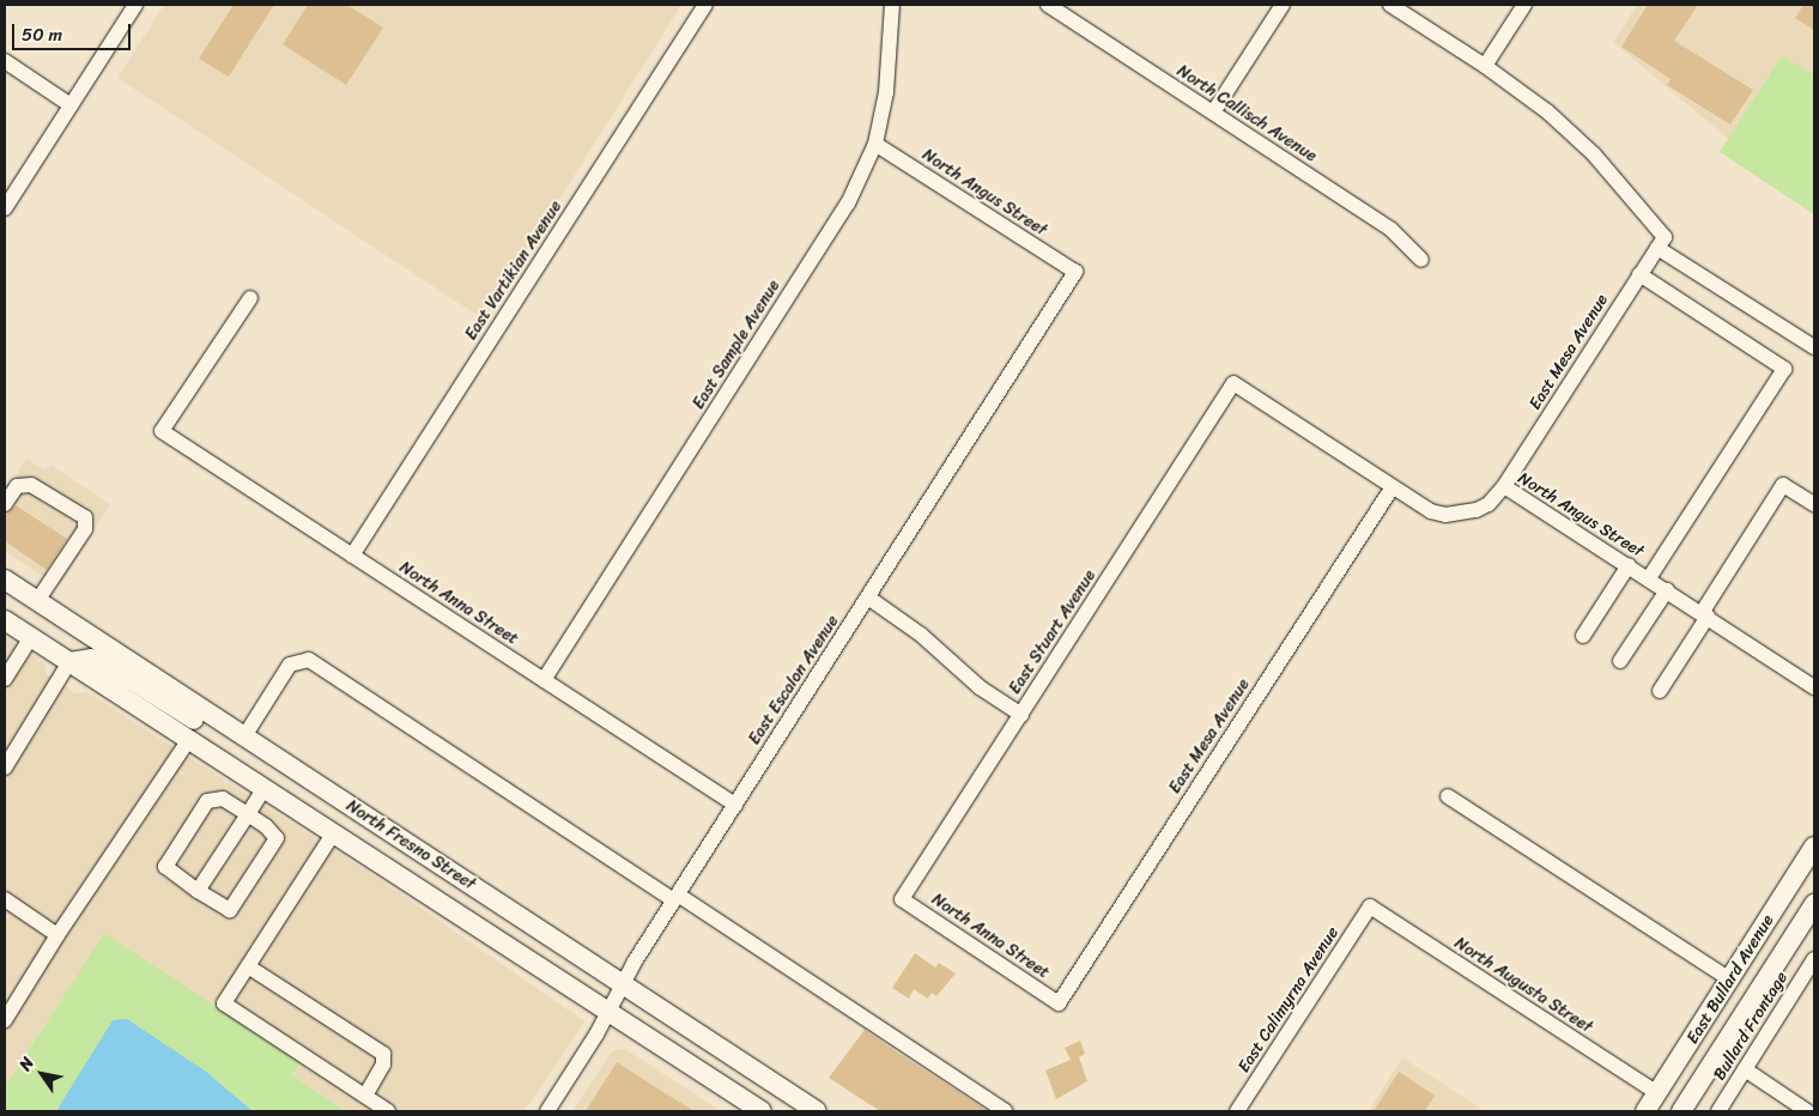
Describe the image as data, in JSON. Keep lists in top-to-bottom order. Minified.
{"streets":{"main road":["North Fresno Street","East Bullard Avenue"],"street":["North Callisch Avenue","North Angus Street","East Vartikian Avenue","East Sample Avenue","East Mesa Avenue","North Anna Street","East Stuart Avenue","East Escalon Avenue","North Augusta Street","East Calimyrna Avenue","Bullard Frontage"]},"crossings":[["North Angus Street","East Sample Avenue"],["North Angus Street","East Mesa Avenue"],["North Angus Street","East Stuart Avenue"],["North Angus Street","East Escalon Avenue"],["East Vartikian Avenue","North Anna Street"],["East Sample Avenue","North Anna Street"],["East Mesa Avenue","North Anna Street"],["North Anna Street","East Stuart Avenue"],["North Anna Street","East Escalon Avenue"],["East Escalon Avenue","North Fresno Street"],["East Bullard Avenue","North Augusta Street"],["North Augusta Street","East Calimyrna Avenue"]],"scale_bar":"50 m","north":"top left"}
